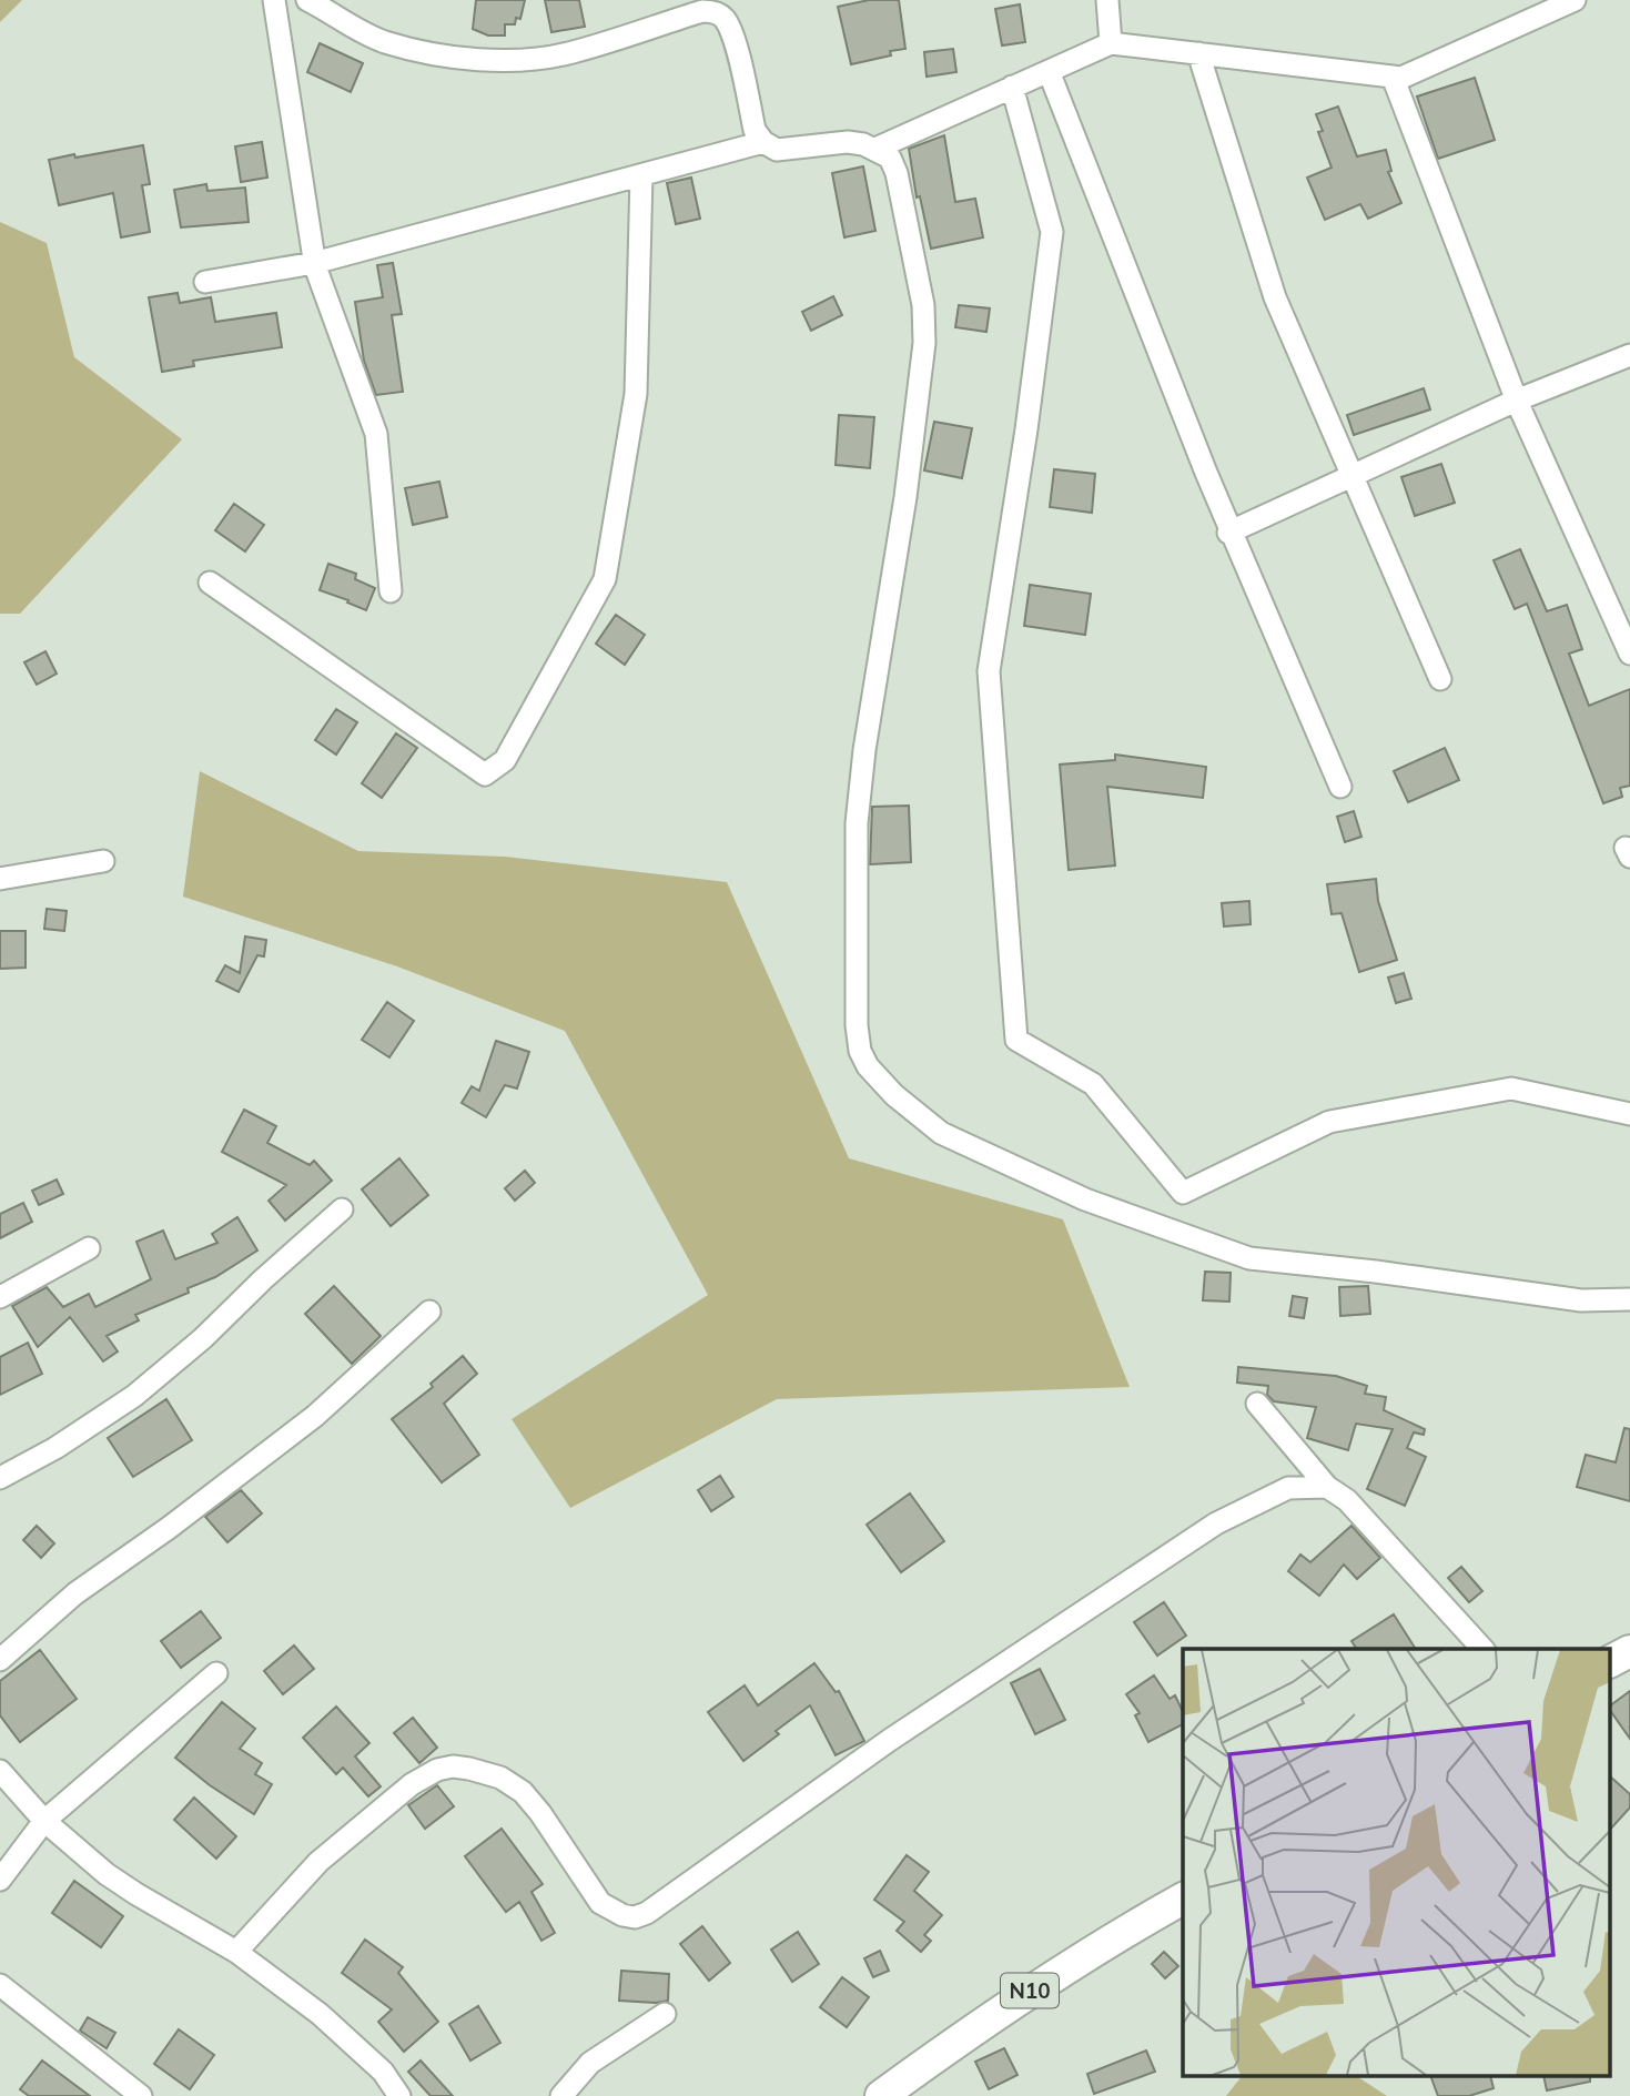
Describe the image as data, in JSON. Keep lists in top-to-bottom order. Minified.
{"streets":{"highway":["N10"]}}
